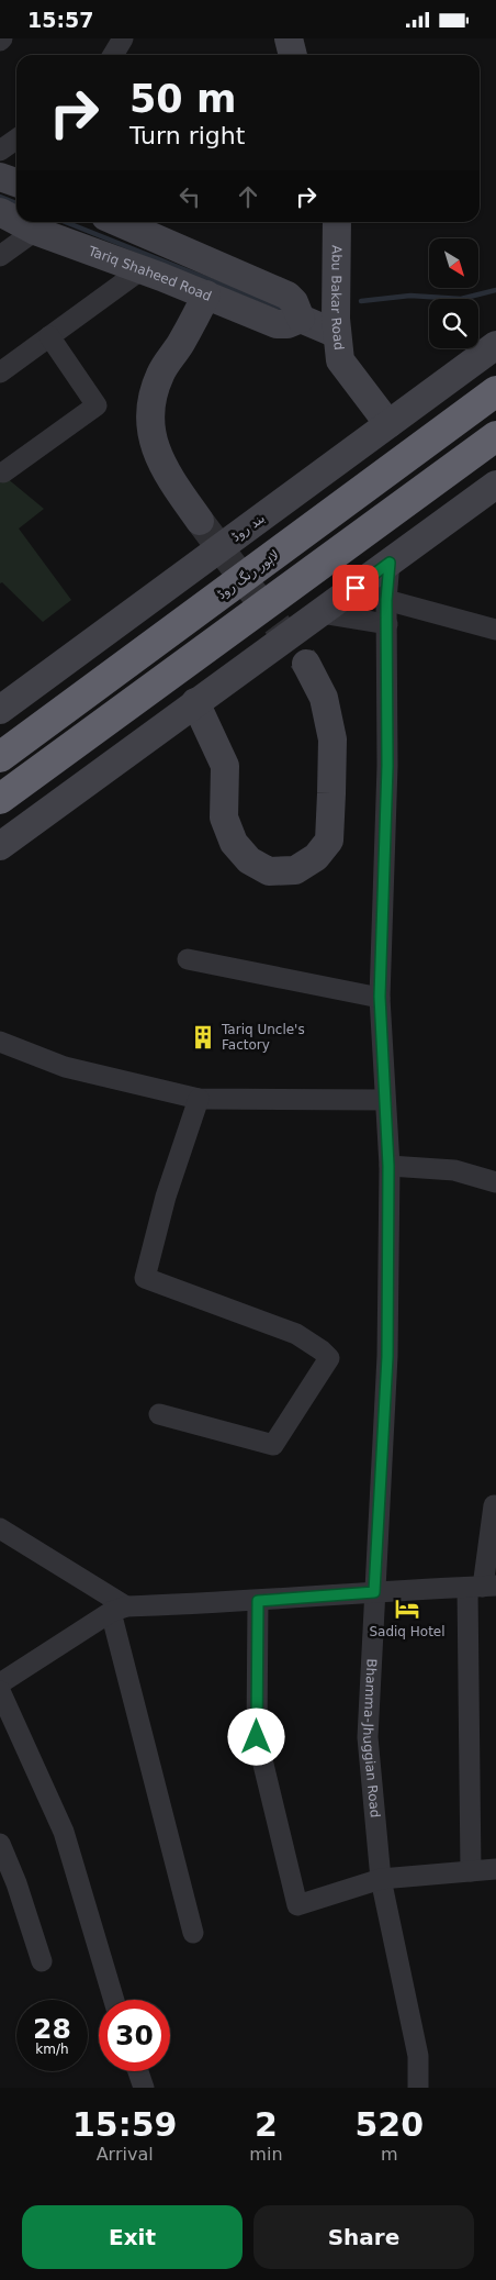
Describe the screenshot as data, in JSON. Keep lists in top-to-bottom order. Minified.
{"streets":{"highway":["لاہور رنگ روڈ"],"main road":["Tariq Shaheed Road","Abu Bakar Road","بند روڈ"],"street":["Bhamma-Jhuggian Road"]},"crossings":[["Abu Bakar Road","بند روڈ"]],"places":{"building":["Tariq Uncle's Factory"],"hotel":["Sadiq Hotel"]},"north":"bottom right","page":{"status":"15:57","turn":["50 m","Turn right"],"speed":"28 km/h","limit":"30","eta":["15:59","Arrival","2","min","520","m"],"buttons":["Exit","Share"]}}
